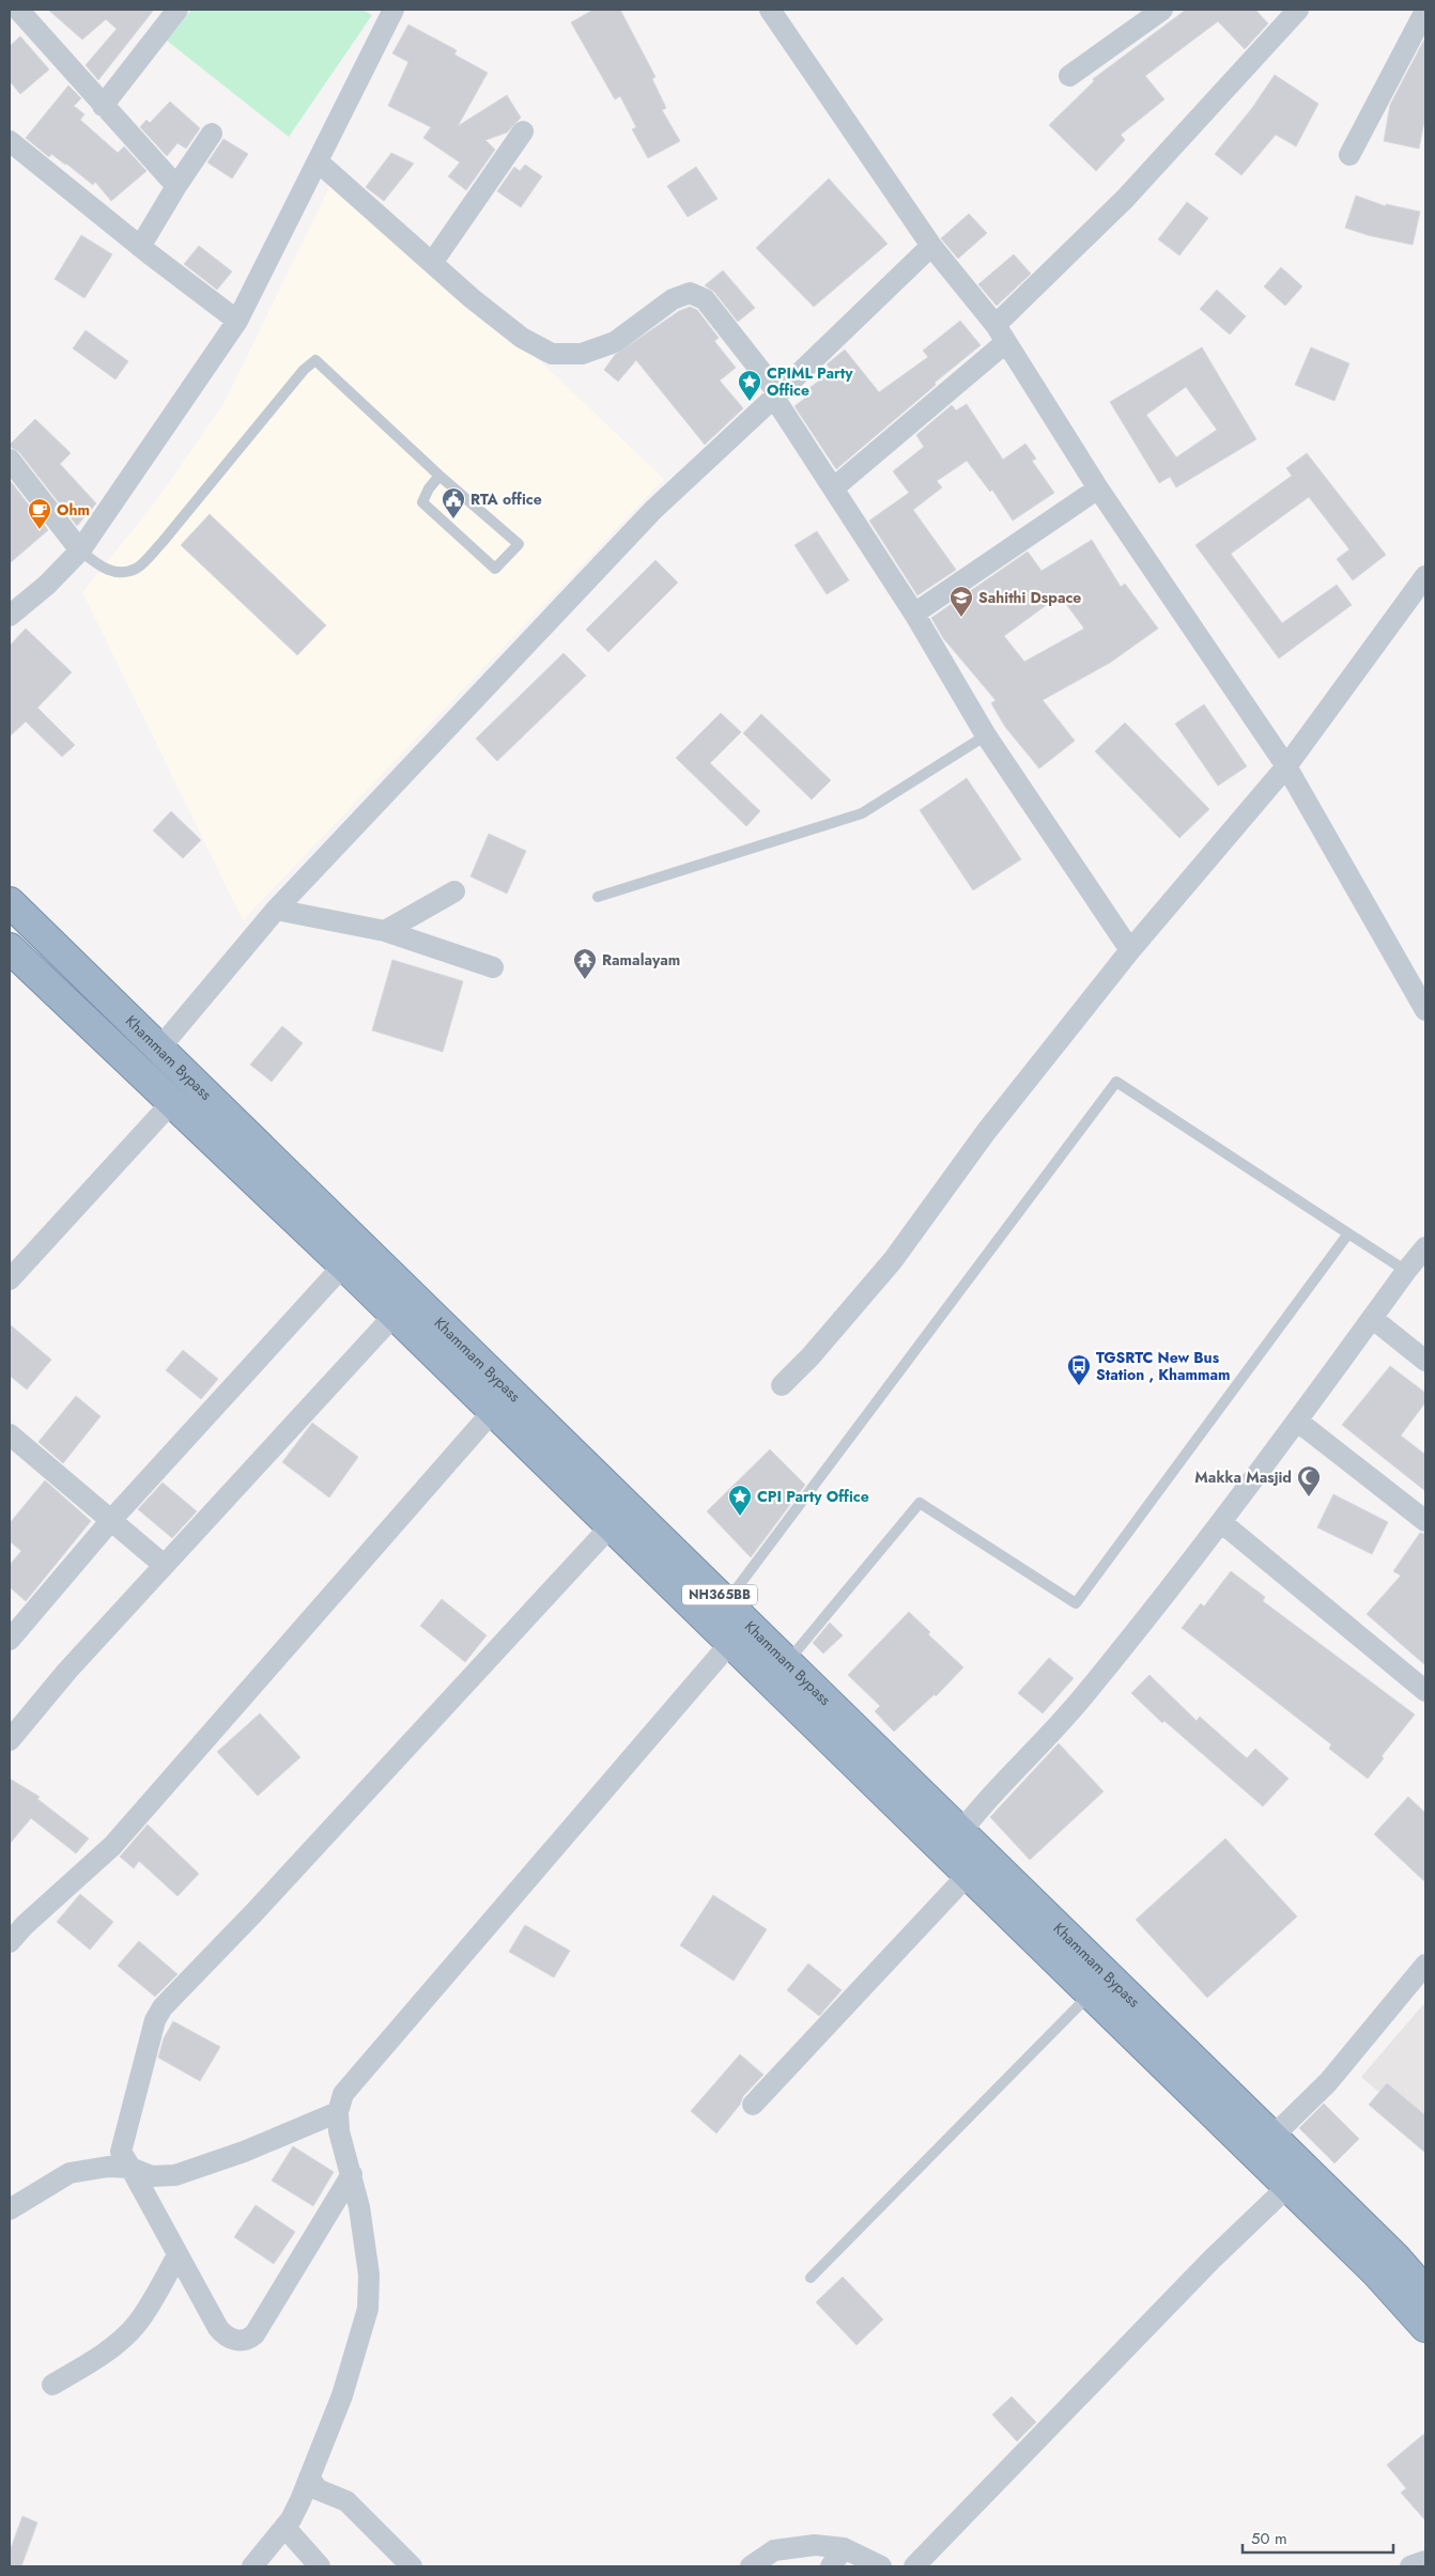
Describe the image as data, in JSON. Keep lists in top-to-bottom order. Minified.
{"streets":{"highway":["Khammam Bypass","NH365BB"]},"places":{"place":["CPIML Party Office","CPI Party Office"],"public building":["RTA office"],"cafe":["Ohm"],"school or university":["Sahithi Dspace"],"temple":["Ramalayam"],"bus stop":["TGSRTC New Bus Station , Khammam"],"mosque":["Makka Masjid"]},"scale_bar":"50 m"}
